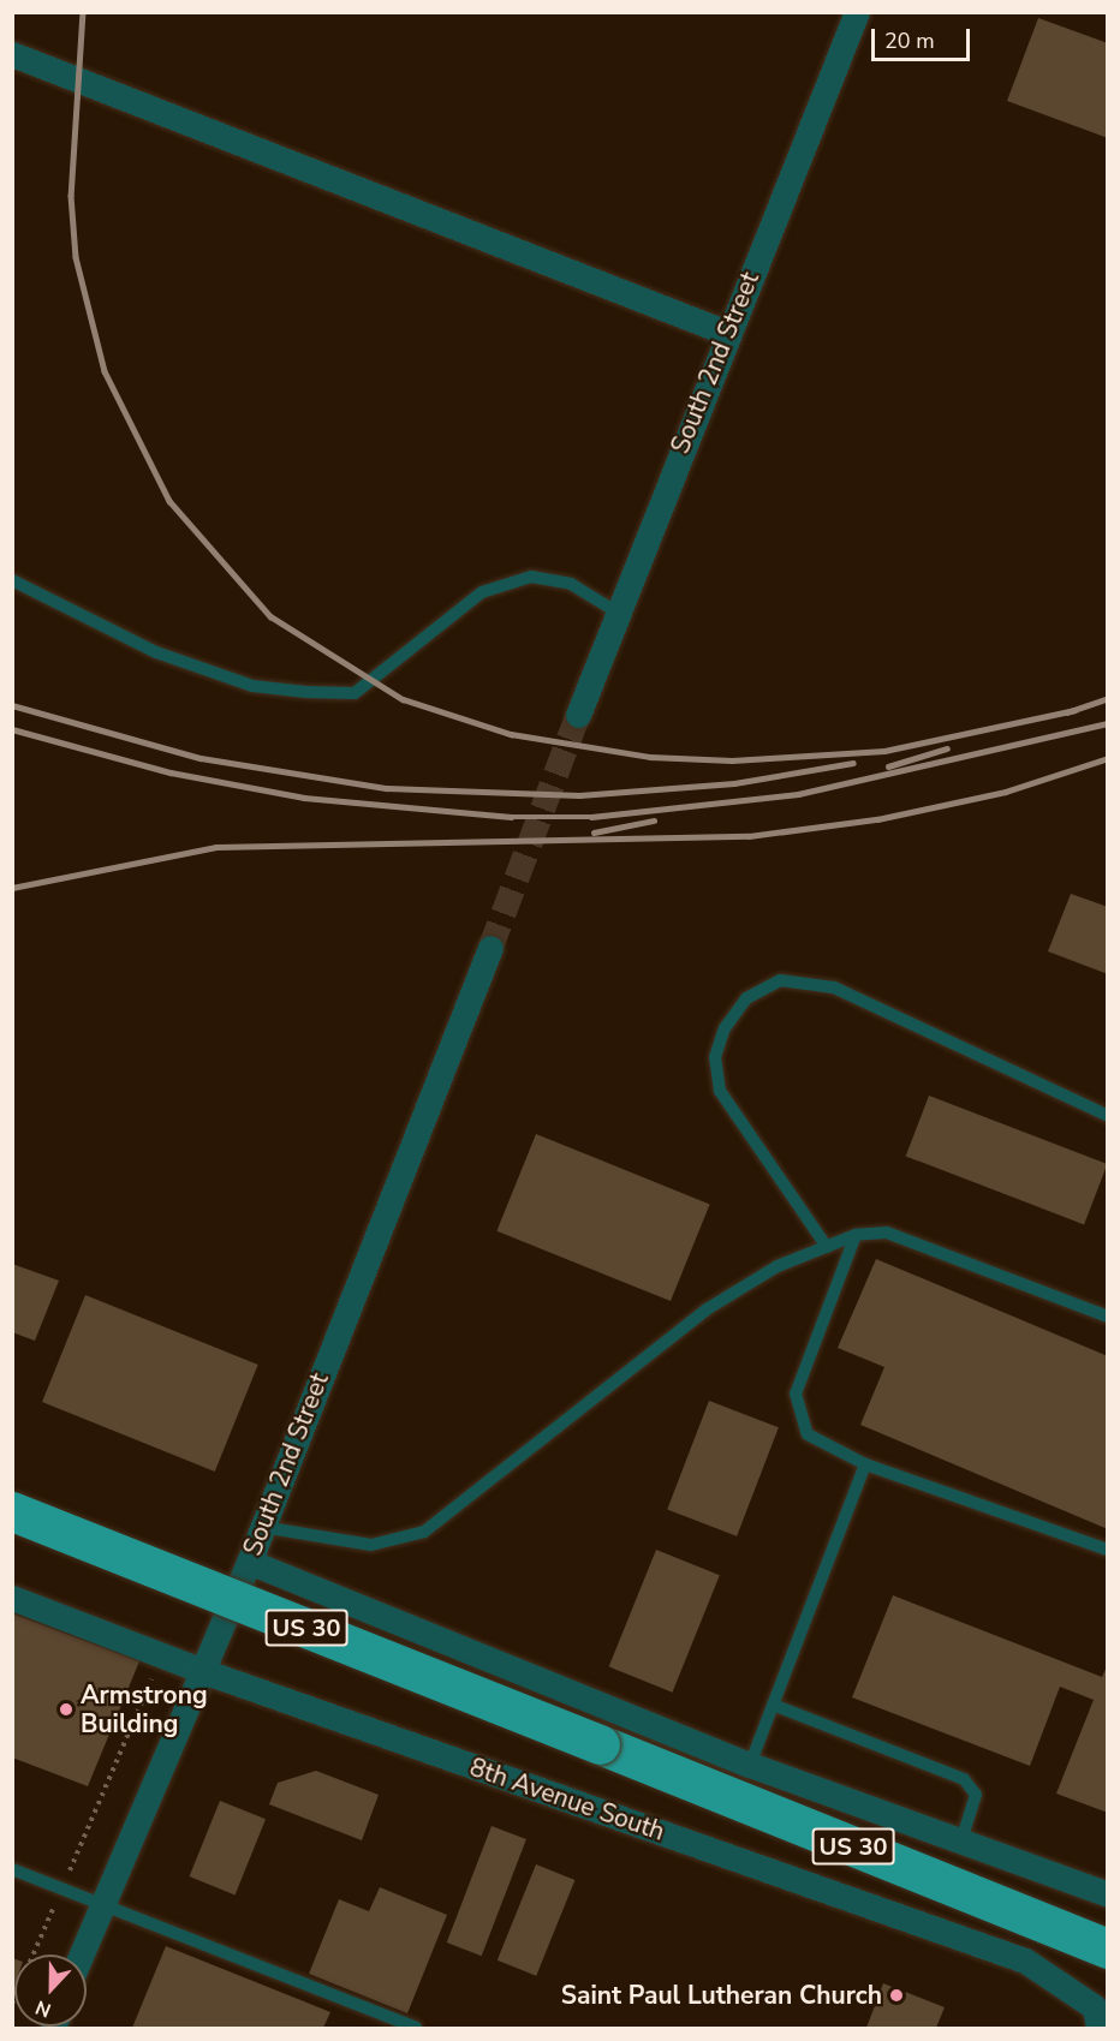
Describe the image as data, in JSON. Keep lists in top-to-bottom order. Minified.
{"streets":{"highway":["US 30"],"street":["South 2nd Street","8th Avenue South"]},"crossings":[["South 2nd Street","8th Avenue South"]],"places":["Armstrong Building","Saint Paul Lutheran Church"],"scale_bar":"20 m","north":"bottom"}
